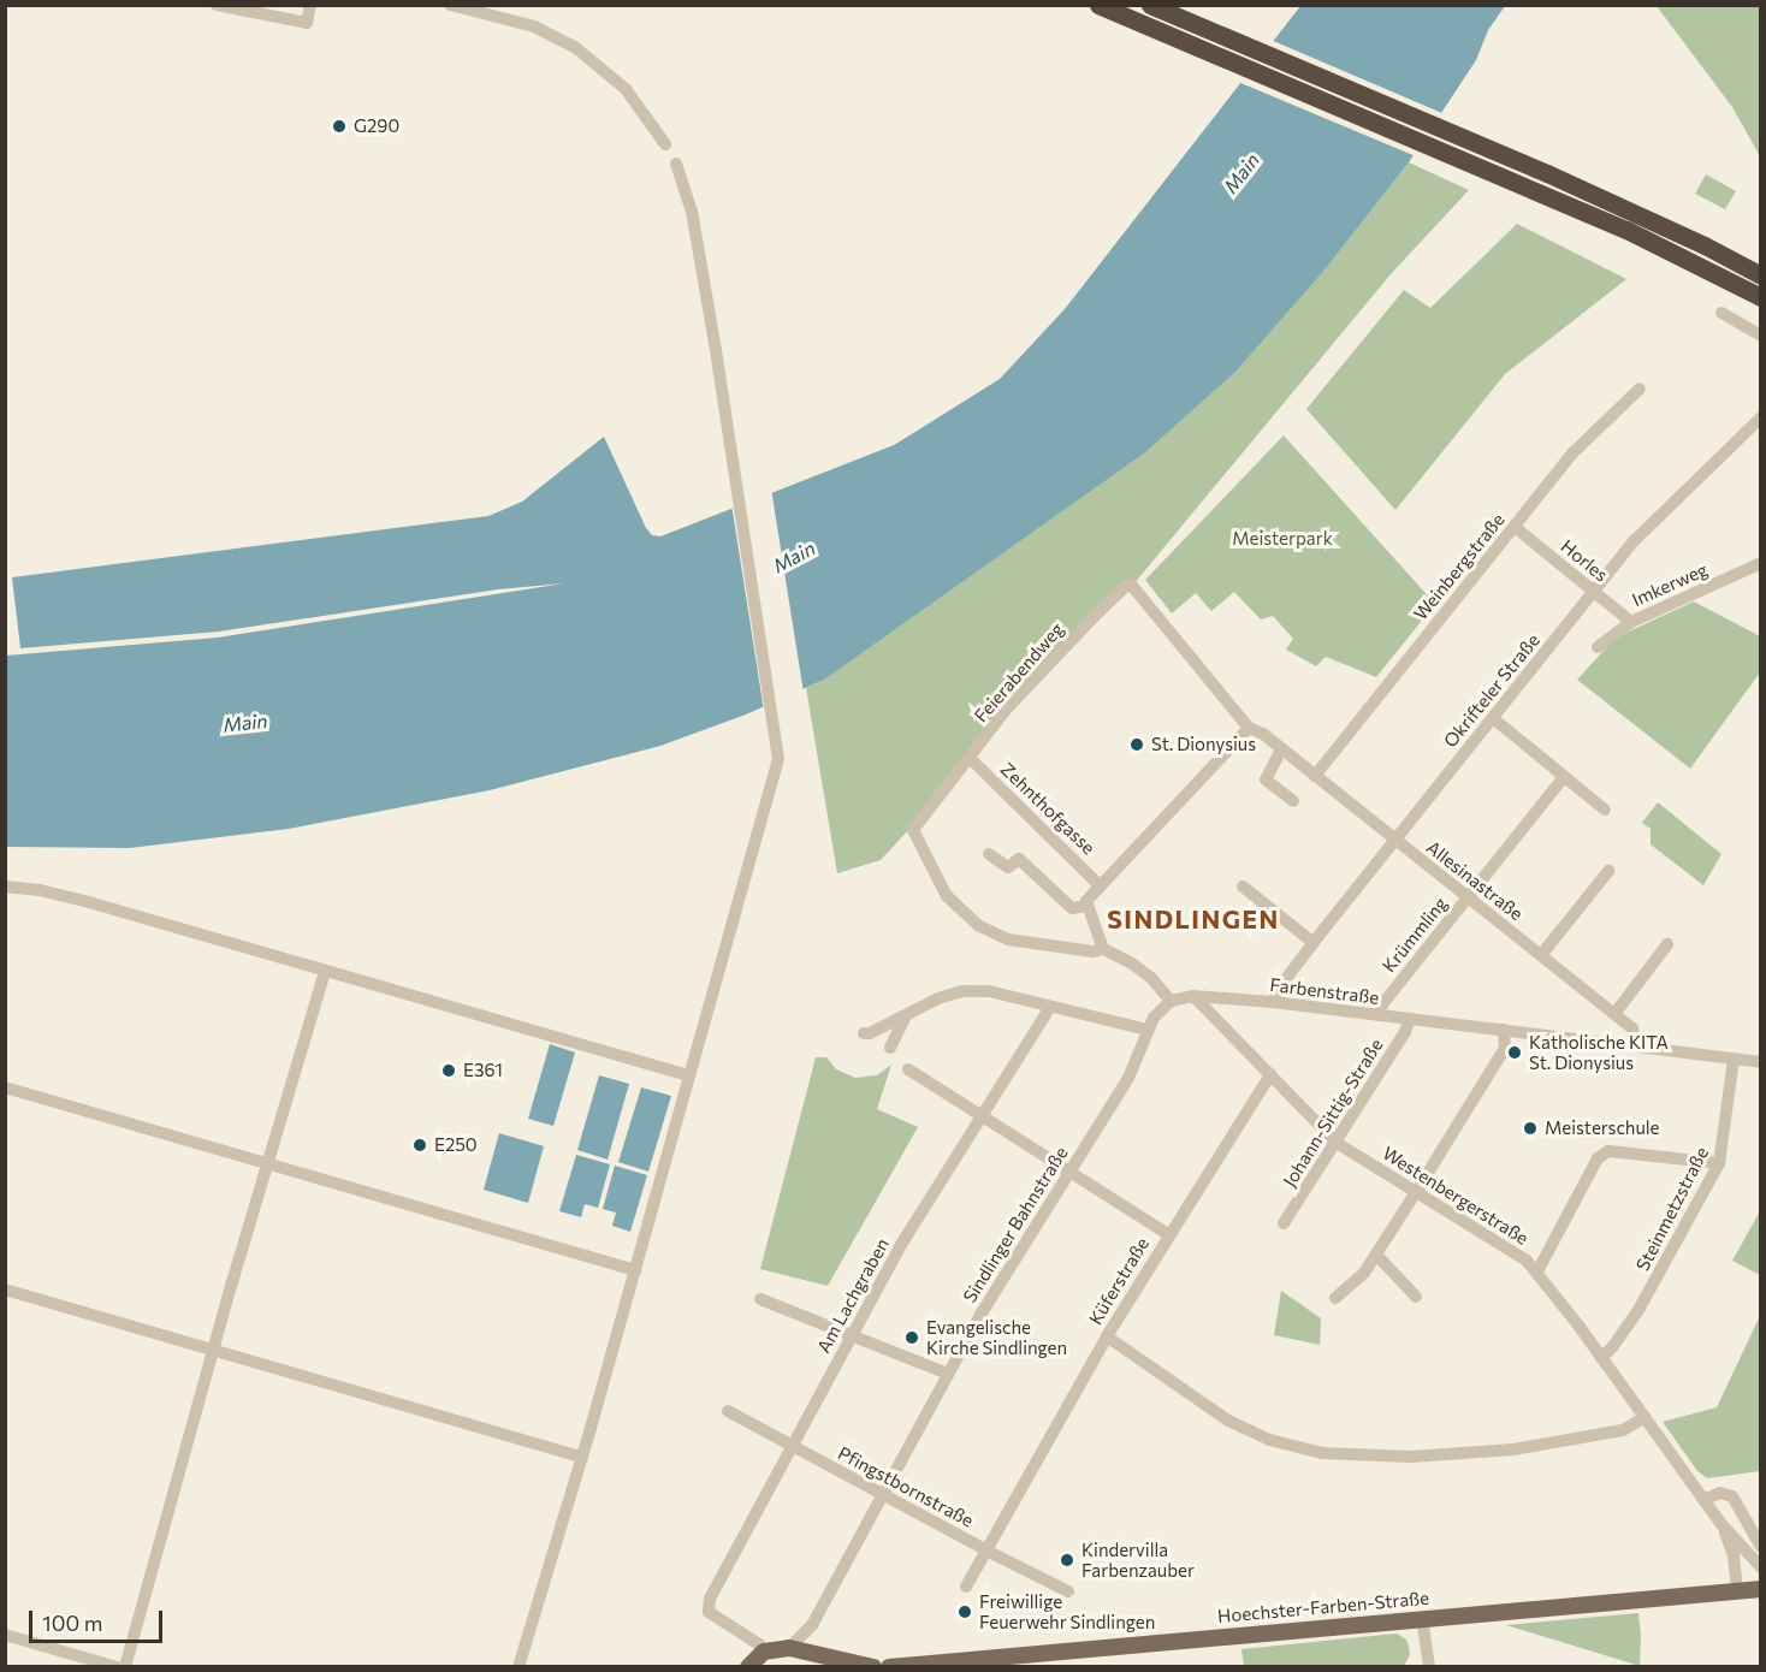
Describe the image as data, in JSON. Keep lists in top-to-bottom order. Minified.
{"streets":{"main road":["Hoechster-Farben-Straße"],"street":["Horles","Weinbergstraße","Imkerweg","Feierabendweg","Okrifteler Straße","Zehnthofgasse","Allesinastraße","Krümmling","Farbenstraße","Johann-Sittig-Straße","Westenbergerstraße","Steinmetzstraße","Sindlinger Bahnstraße","Küferstraße","Am Lachgraben","Pfingstbornstraße"]},"crossings":[["Horles","Weinbergstraße"],["Horles","Imkerweg"],["Horles","Okrifteler Straße"],["Weinbergstraße","Allesinastraße"],["Feierabendweg","Zehnthofgasse"],["Feierabendweg","Allesinastraße"],["Okrifteler Straße","Allesinastraße"],["Okrifteler Straße","Farbenstraße"],["Allesinastraße","Krümmling"],["Allesinastraße","Farbenstraße"],["Krümmling","Farbenstraße"],["Farbenstraße","Johann-Sittig-Straße"],["Farbenstraße","Westenbergerstraße"],["Farbenstraße","Steinmetzstraße"],["Johann-Sittig-Straße","Westenbergerstraße"],["Westenbergerstraße","Steinmetzstraße"],["Westenbergerstraße","Küferstraße"],["Westenbergerstraße","Hoechster-Farben-Straße"],["Sindlinger Bahnstraße","Pfingstbornstraße"],["Küferstraße","Pfingstbornstraße"],["Am Lachgraben","Pfingstbornstraße"]],"districts":["SINDLINGEN"],"water":["Main"],"parks":["Meisterpark"],"places":["G290","St. Dionysius","Katholische KITA St. Dionysius","E361","Meisterschule","E250","Evangelische Kirche Sindlingen","Kindervilla Farbenzauber","Freiwillige Feuerwehr Sindlingen"],"scale_bar":"100 m"}
